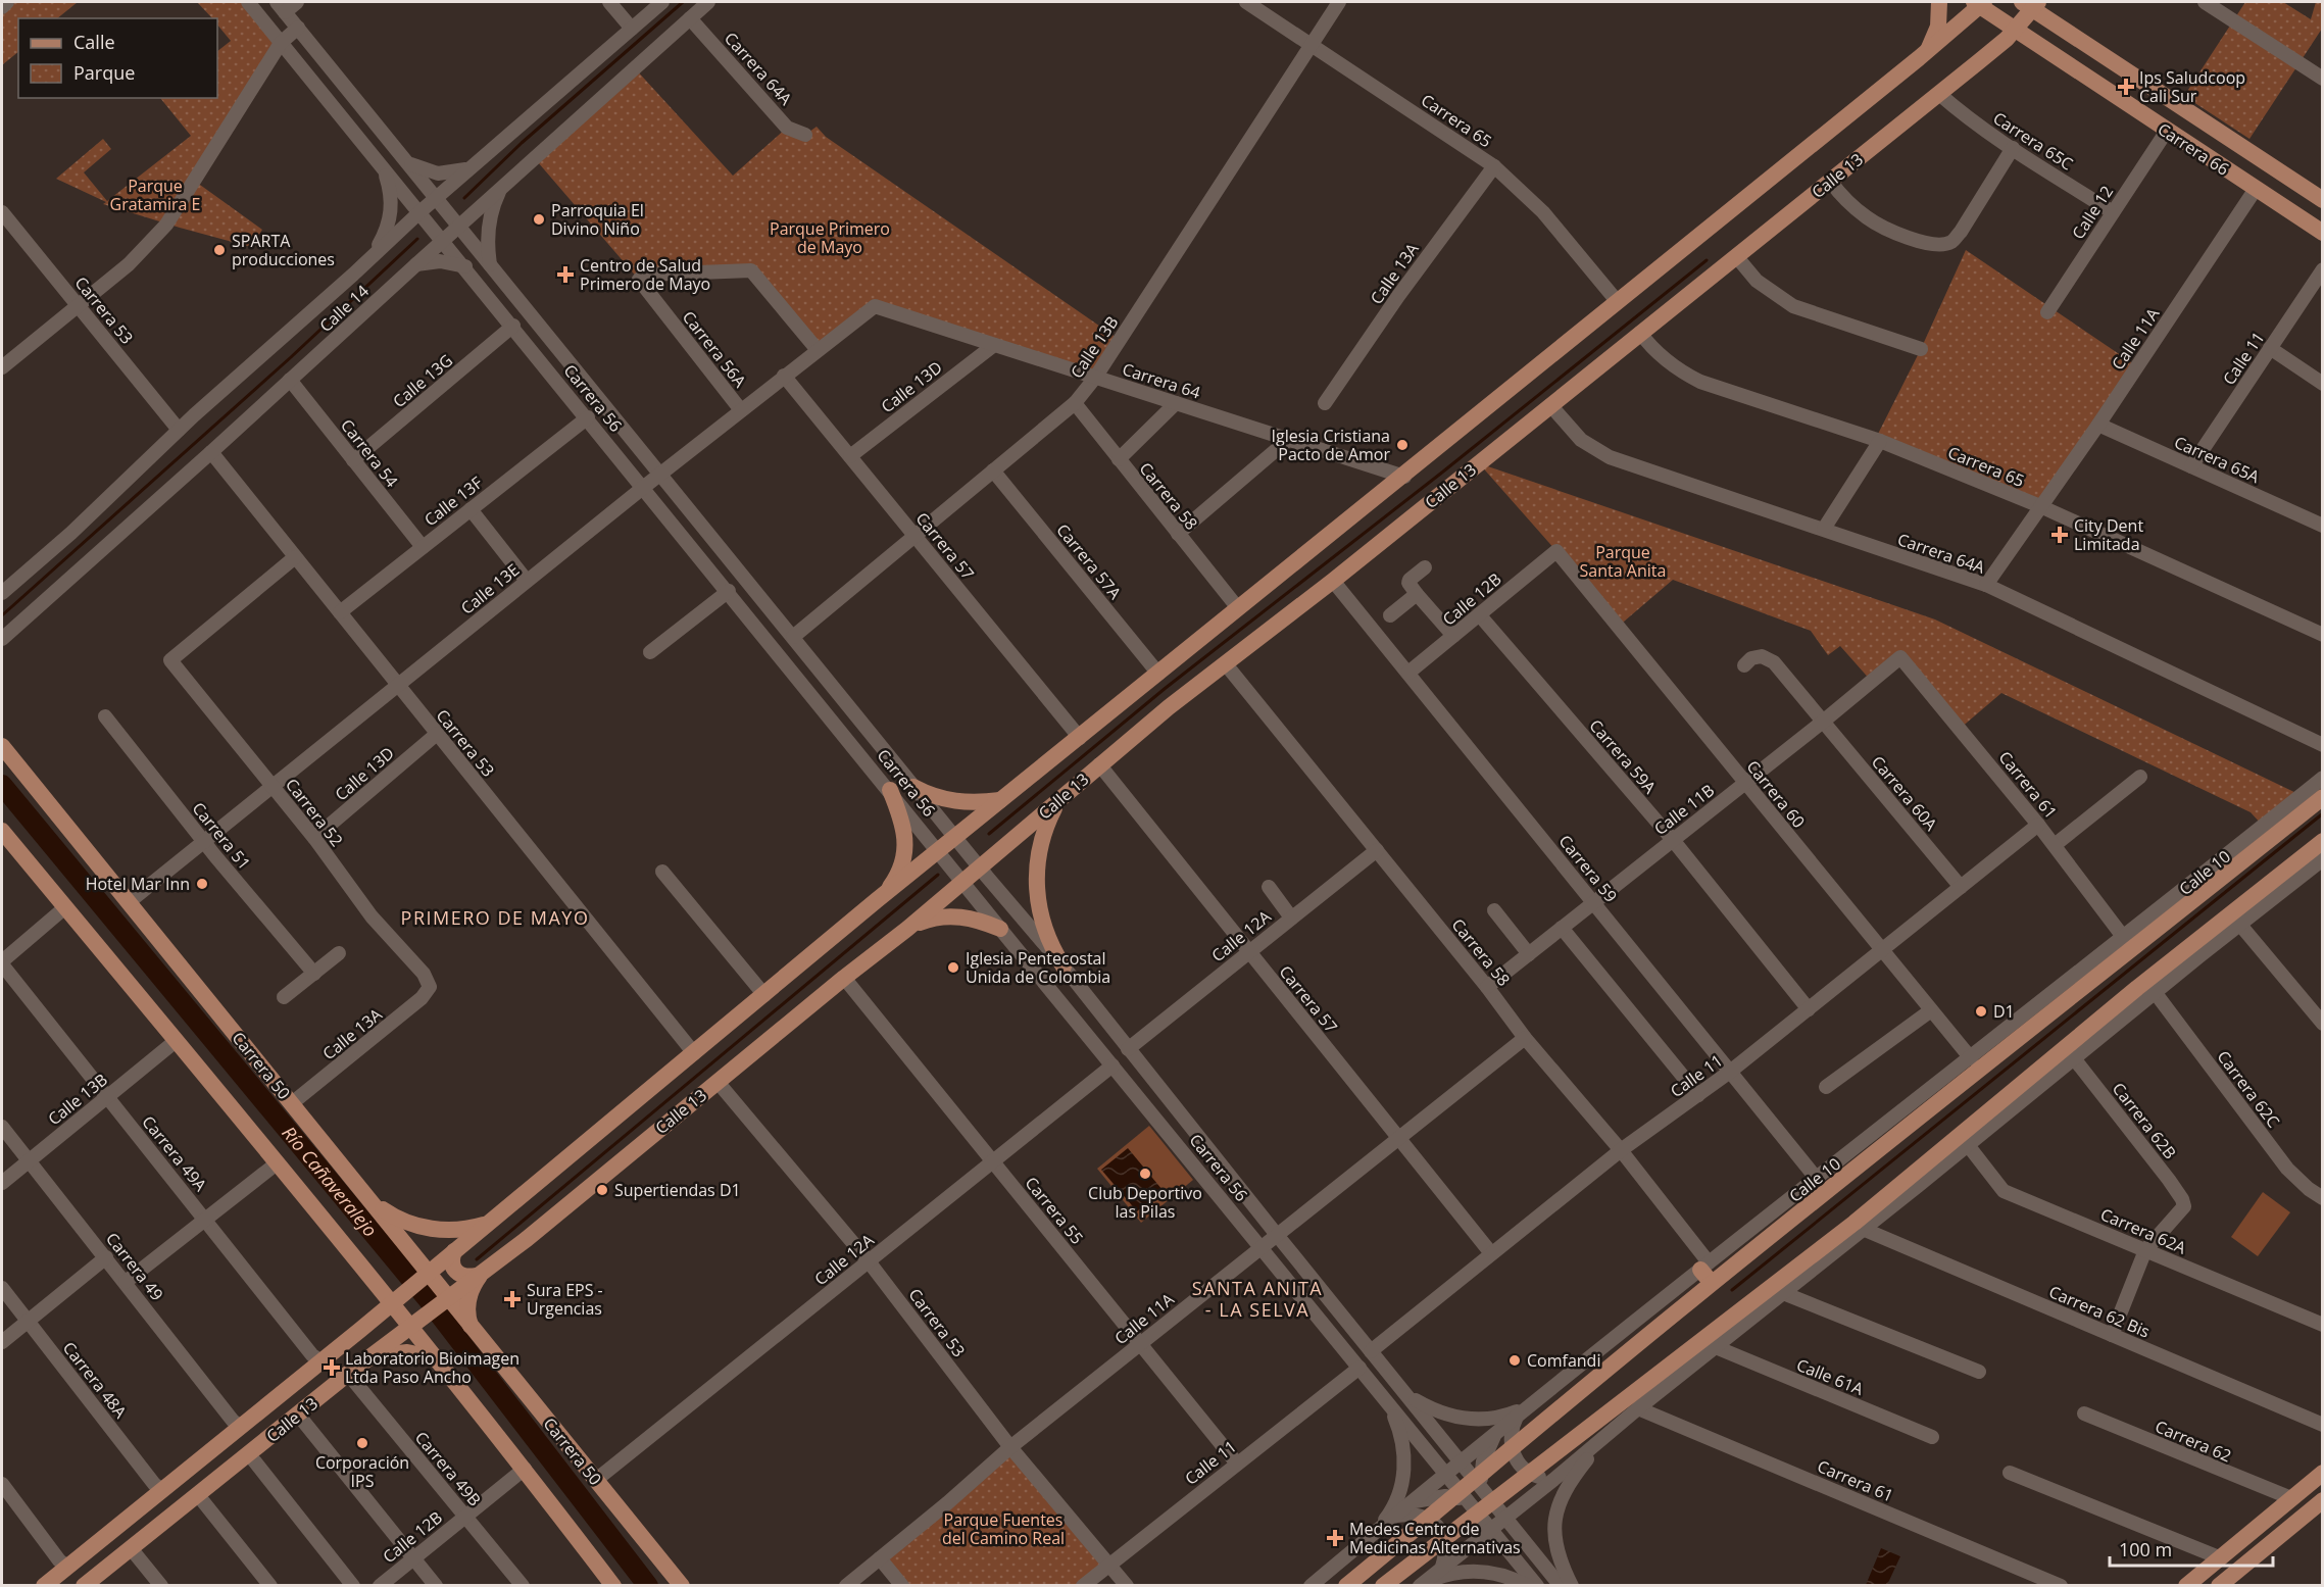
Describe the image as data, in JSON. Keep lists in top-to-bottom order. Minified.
{"streets":{"main road":["Carrera 66","Calle 13","Calle 10","Carrera 50"],"street":["Carrera 64A","Carrera 65","Carrera 65C","Calle 12","Calle 13A","Calle 14","Carrera 53","Calle 11A","Calle 13B","Carrera 56A","Calle 11","Calle 13G","Carrera 64","Calle 13D","Carrera 56","Carrera 54","Carrera 65A","Carrera 58","Calle 13F","Carrera 57","Carrera 57A","Calle 13E","Calle 12B","Carrera 59A","Carrera 61","Carrera 60A","Carrera 60","Calle 11B","Carrera 52","Carrera 51","Carrera 59","Calle 12A","Carrera 62C","Carrera 62B","Carrera 49A","Carrera 55","Carrera 62A","Carrera 49","Carrera 62 Bis","Calle 61A","Carrera 48A","Carrera 62","Carrera 49B"]},"crossings":[["Carrera 64A","Calle 13"],["Carrera 64A","Calle 14"],["Carrera 64A","Calle 11A"],["Carrera 65","Calle 13"],["Carrera 65","Calle 13A"],["Carrera 65","Calle 11A"],["Carrera 65","Calle 13B"],["Carrera 65C","Calle 13"],["Carrera 65C","Calle 12"],["Carrera 66","Calle 13"],["Carrera 66","Calle 12"],["Carrera 66","Calle 11A"],["Calle 13","Carrera 53"],["Calle 13","Carrera 64"],["Calle 13","Carrera 56"],["Calle 13","Carrera 58"],["Calle 13","Carrera 57"],["Calle 13","Carrera 57A"],["Calle 13","Carrera 59"],["Calle 13","Carrera 50"],["Calle 13","Carrera 49A"],["Calle 13","Carrera 55"],["Calle 13","Carrera 49"],["Calle 13","Carrera 48A"],["Calle 13","Carrera 49B"],["Calle 13A","Carrera 52"],["Calle 13A","Carrera 50"],["Calle 14","Carrera 53"],["Calle 14","Carrera 56"],["Calle 14","Carrera 54"],["Carrera 53","Calle 11A"],["Carrera 53","Calle 11"],["Carrera 53","Calle 13D"],["Carrera 53","Calle 13F"],["Carrera 53","Calle 13E"],["Carrera 53","Carrera 52"],["Carrera 53","Calle 12A"],["Calle 11A","Carrera 56"],["Calle 11A","Carrera 65A"],["Calle 11A","Carrera 58"],["Calle 11A","Carrera 57"],["Calle 11A","Carrera 55"],["Calle 13B","Carrera 64"],["Calle 13B","Carrera 56"],["Calle 13B","Carrera 58"],["Calle 13B","Carrera 57"],["Calle 13B","Carrera 57A"],["Calle 13B","Carrera 49A"],["Calle 13B","Carrera 49"],["Carrera 56A","Calle 13E"],["Calle 11","Carrera 56"],["Calle 11","Carrera 65A"],["Calle 11","Carrera 58"],["Calle 11","Carrera 57"],["Calle 11","Carrera 59A"],["Calle 11","Carrera 61"],["Calle 11","Carrera 60A"],["Calle 11","Carrera 60"],["Calle 11","Carrera 59"],["Calle 11","Carrera 55"],["Calle 13G","Carrera 56"],["Calle 13G","Carrera 54"],["Carrera 64","Calle 13D"],["Carrera 64","Calle 13E"],["Calle 13D","Carrera 57"],["Calle 13D","Carrera 52"],["Carrera 56","Calle 13F"],["Carrera 56","Calle 13E"],["Carrera 56","Calle 10"],["Carrera 56","Calle 12A"],["Carrera 54","Calle 13F"],["Carrera 58","Calle 11B"],["Carrera 58","Calle 10"],["Carrera 58","Calle 12A"],["Carrera 57","Calle 13E"],["Carrera 57","Calle 12A"],["Calle 13E","Carrera 52"],["Calle 13E","Carrera 51"],["Calle 13E","Carrera 50"],["Calle 12B","Carrera 59A"],["Calle 12B","Carrera 60"],["Calle 12B","Carrera 59"],["Calle 12B","Carrera 49B"],["Carrera 59A","Calle 11B"],["Carrera 61","Calle 11B"],["Carrera 61","Calle 10"],["Carrera 60A","Calle 11B"],["Carrera 60","Calle 11B"],["Carrera 60","Calle 10"],["Calle 11B","Carrera 59"],["Carrera 59","Calle 10"],["Calle 12A","Carrera 50"],["Calle 12A","Carrera 55"],["Carrera 62B","Carrera 62A"]],"districts":["PRIMERO DE MAYO","SANTA ANITA - LA SELVA"],"water":["Río Cañaveralejo"],"parks":["Parque Gratamira E","Parque Primero de Mayo","Parque Santa Anita","Parque Fuentes del Camino Real"],"places":{"health":["Ips Saludcoop Cali Sur","Centro de Salud Primero de Mayo","City Dent Limitada","Sura EPS - Urgencias","Laboratorio Bioimagen Ltda Paso Ancho","Medes Centro de Medicinas Alternativas"],"other":["Parroquia El Divino Niño","SPARTA producciones","Iglesia Cristiana Pacto de Amor","Hotel Mar Inn","Iglesia Pentecostal Unida de Colombia","D1","Club Deportivo las Pilas","Supertiendas D1","Comfandi","Corporación IPS"]},"legend":["Calle","Parque"],"scale_bar":"100 m"}
